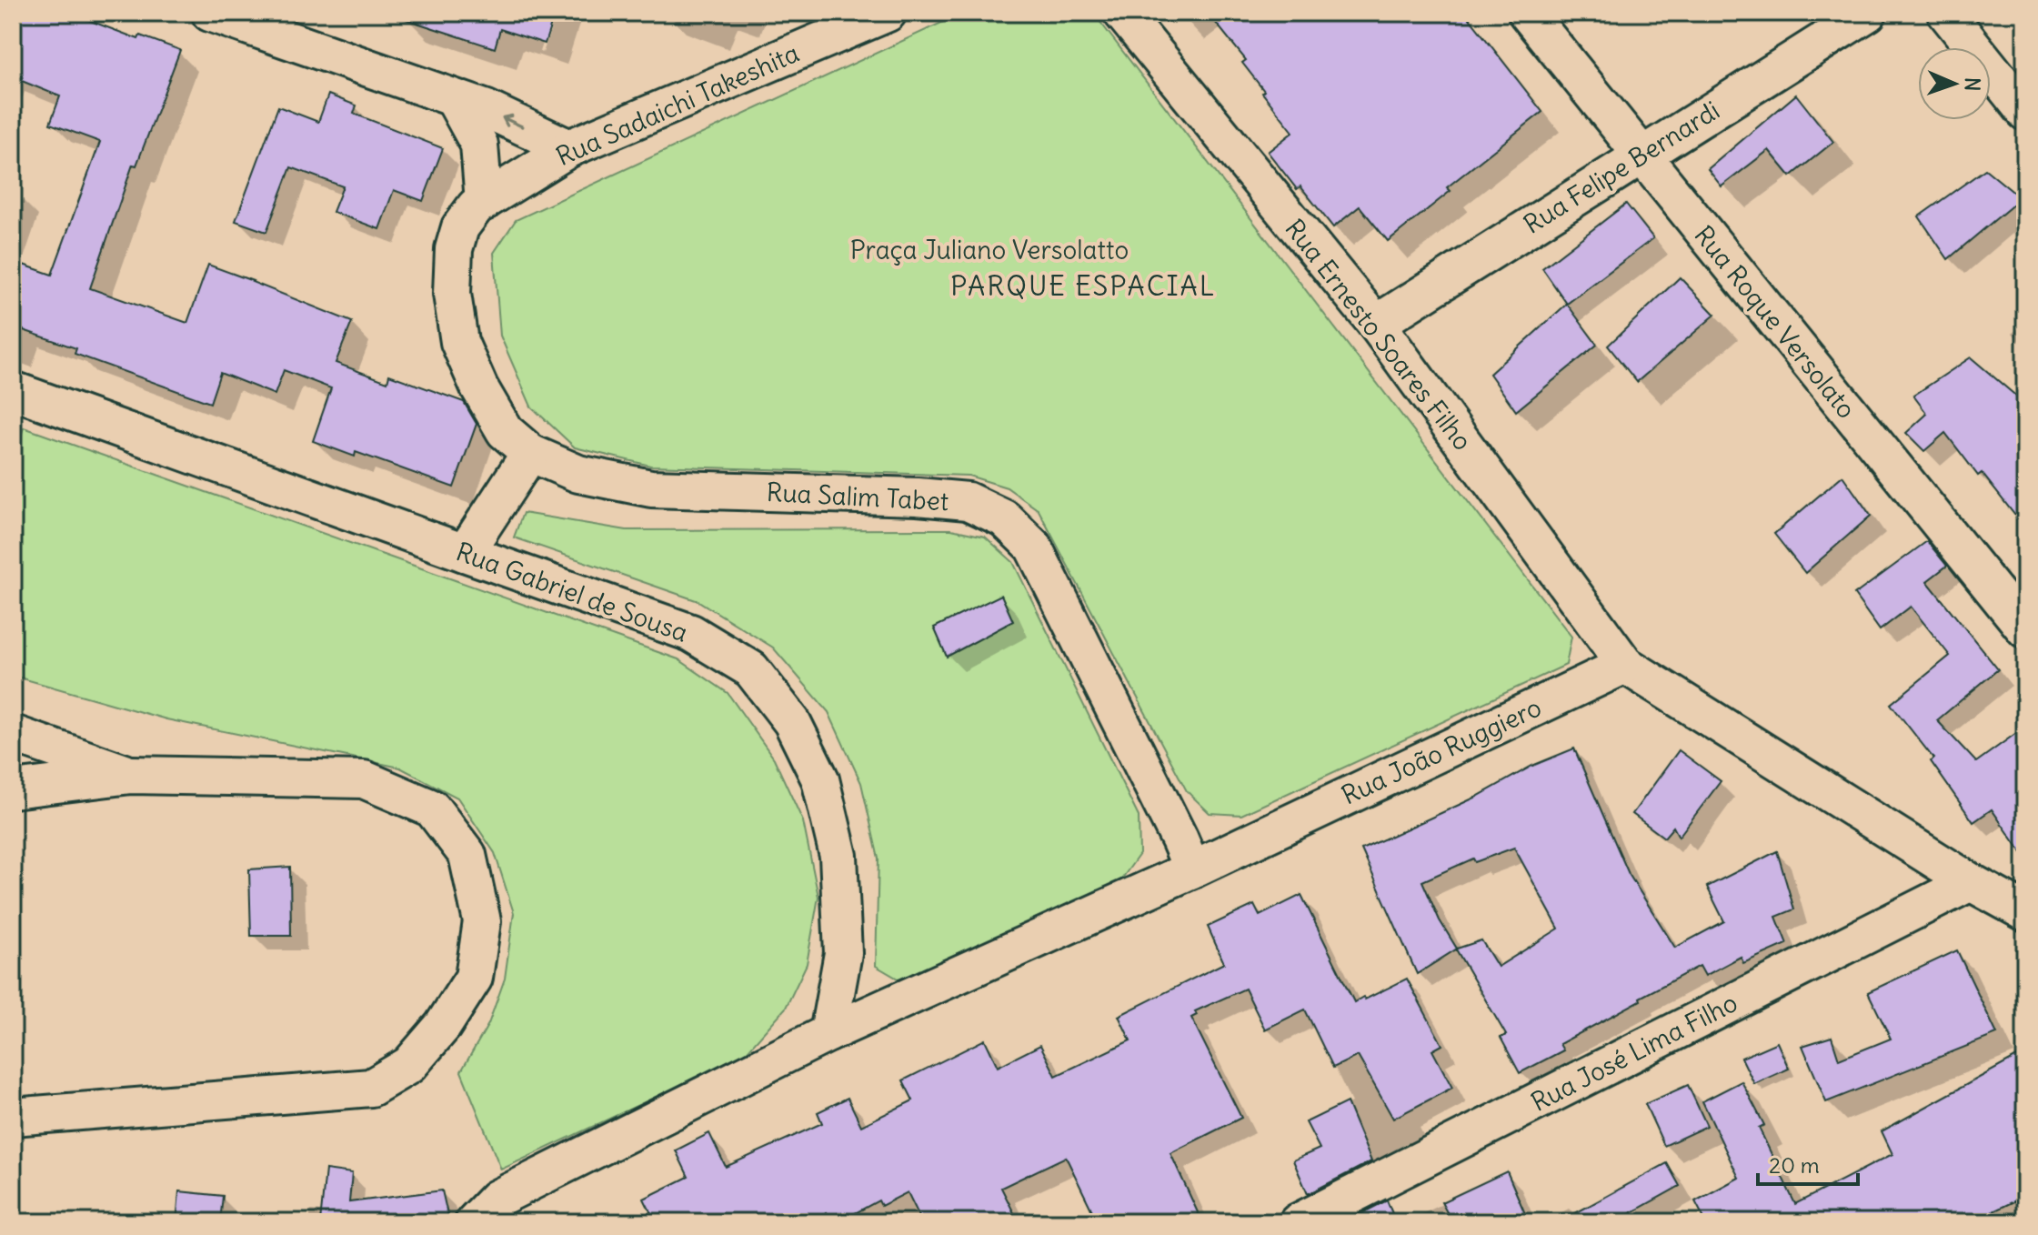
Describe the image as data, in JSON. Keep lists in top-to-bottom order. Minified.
{"streets":{"street":["Rua Sadaichi Takeshita","Rua Felipe Bernardi","Rua Roque Versolato","Rua Ernesto Soares Filho","Rua Salim Tabet","Rua Gabriel de Sousa","Rua João Ruggiero","Rua José Lima Filho"]},"crossings":[["Rua Sadaichi Takeshita","Rua Salim Tabet"],["Rua Felipe Bernardi","Rua Roque Versolato"],["Rua Felipe Bernardi","Rua Ernesto Soares Filho"],["Rua Ernesto Soares Filho","Rua João Ruggiero"],["Rua Salim Tabet","Rua João Ruggiero"],["Rua Gabriel de Sousa","Rua João Ruggiero"]],"districts":["PARQUE ESPACIAL"],"parks":["Praça Juliano Versolatto"],"scale_bar":"20 m","north":"right"}
